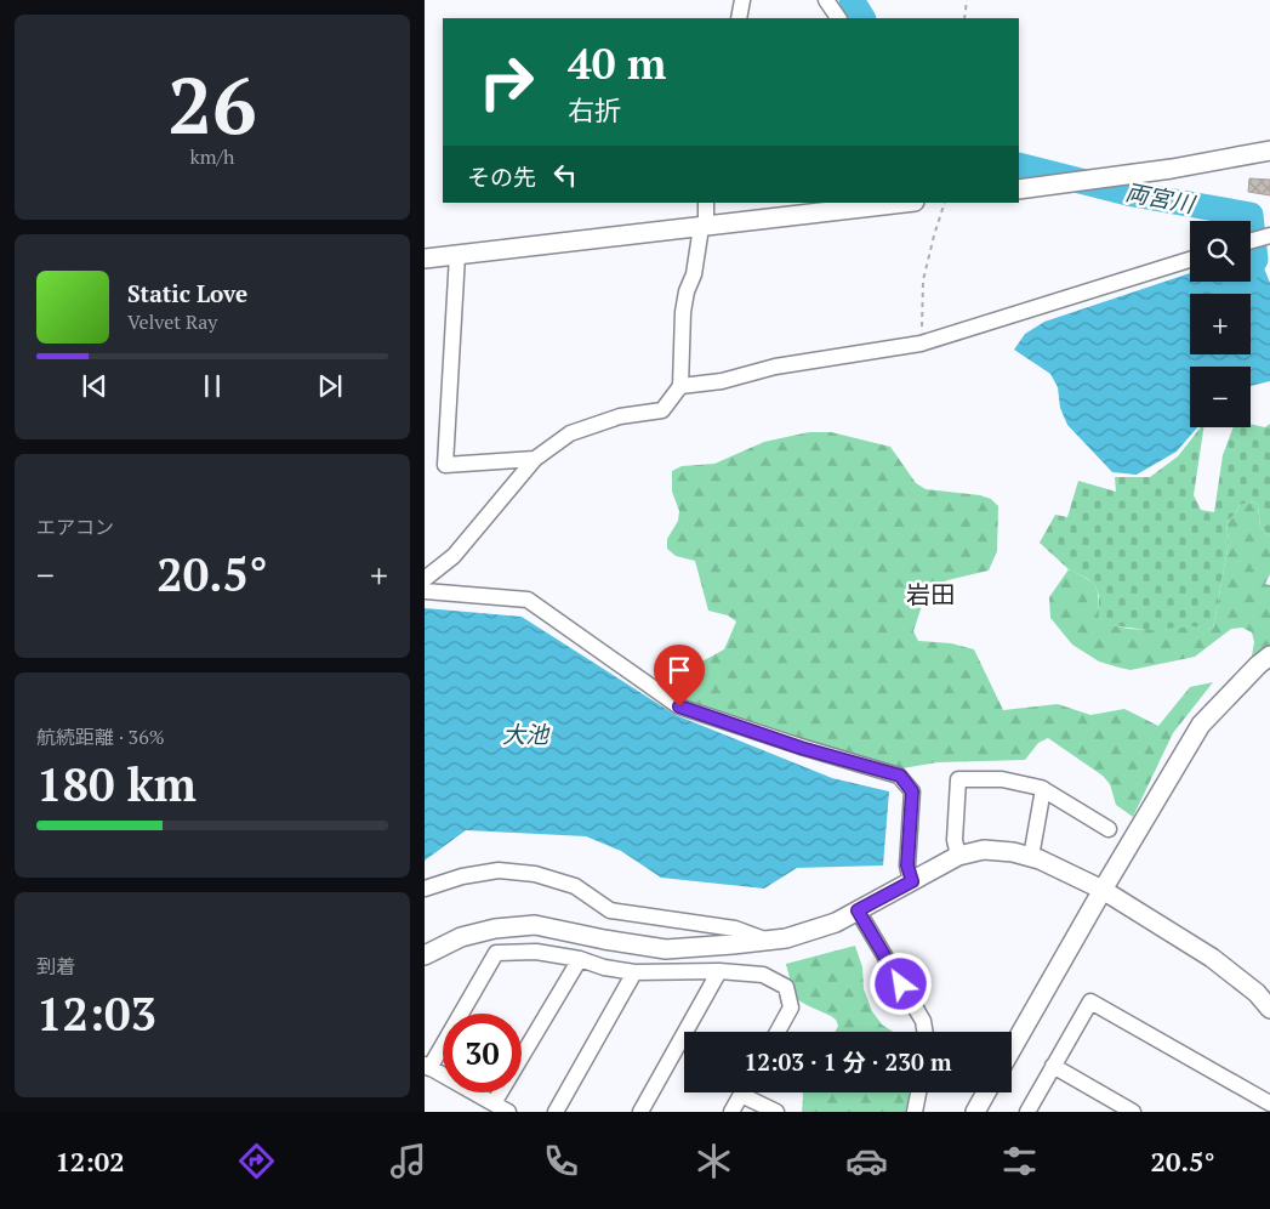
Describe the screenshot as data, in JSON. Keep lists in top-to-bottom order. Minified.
{"districts":["岩田"],"water":["両宮川","大池"],"page":{"tile":[["26","km/h"],"エアコン",["航続距離 · 36%","180 km"],["到着","12:03"]],"turn":["40 m","右折"],"then":"その先","map_buttons":["+","−"],"song":["Static Love","Velvet Ray"],"heat":["−","20.5°","+"],"limit":"30","trip":"12:03 · 1 分 · 230 m","tabs":["12:02","20.5°"]}}
